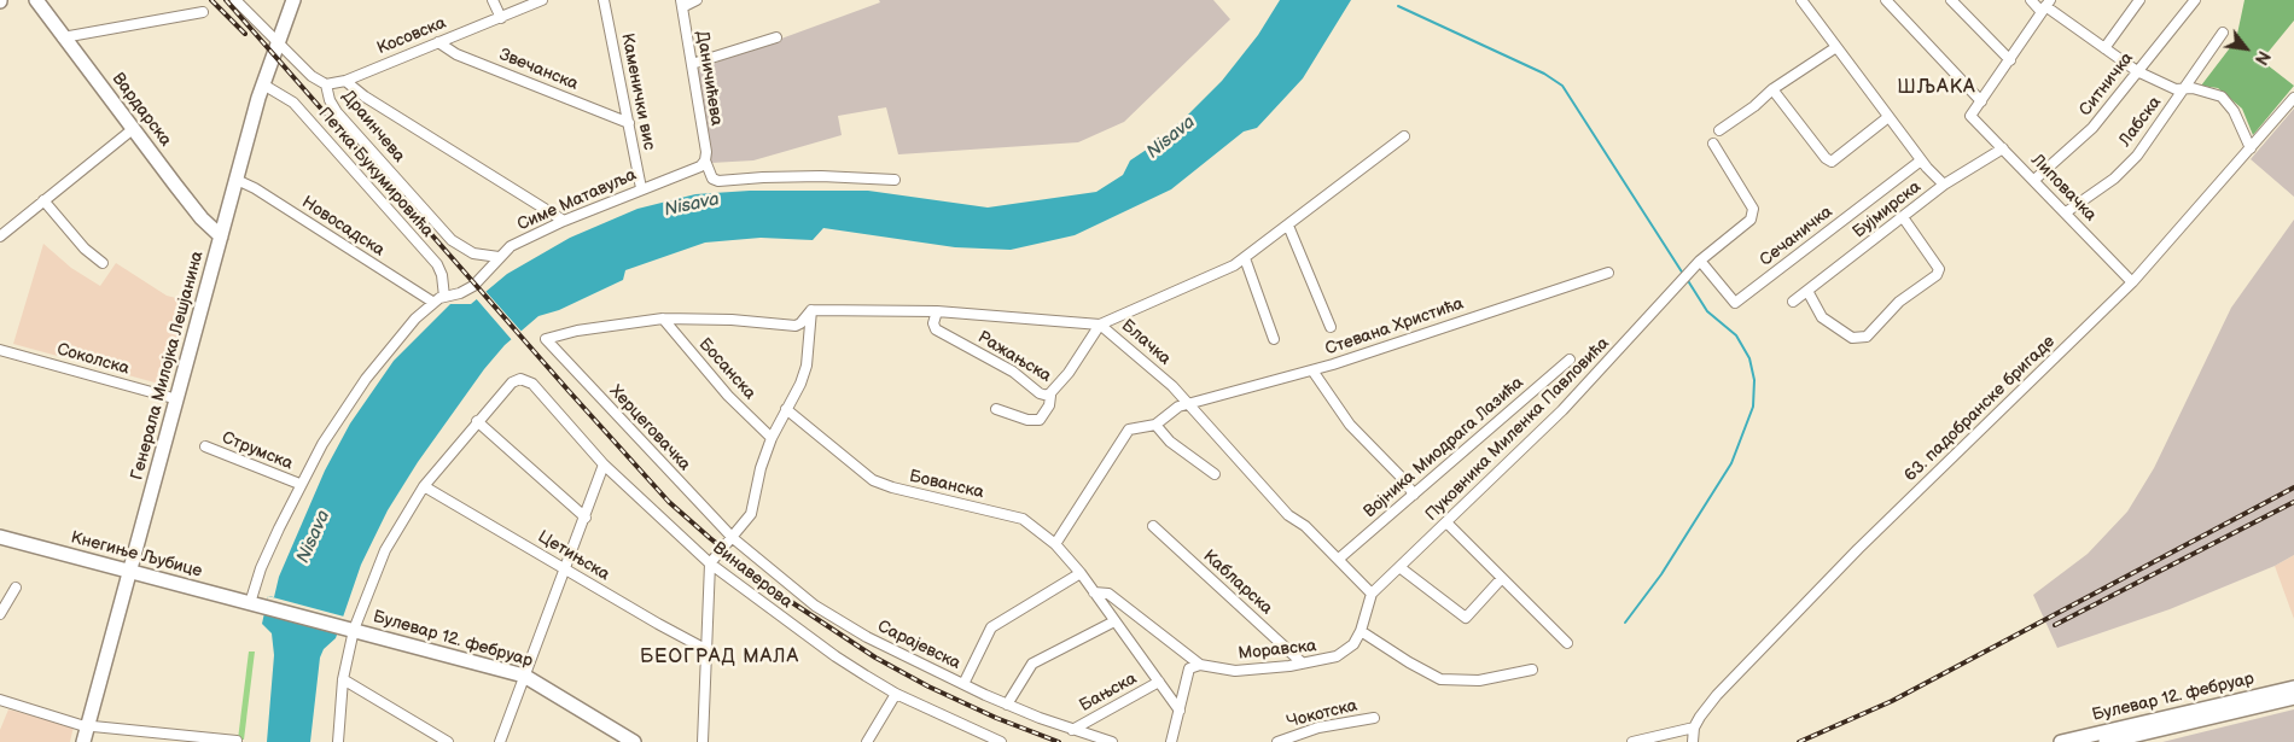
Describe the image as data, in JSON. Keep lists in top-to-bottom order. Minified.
{"streets":{"main road":["Вардарска","Генерала Милојка Лешјанина","Кнегиње Љубице","Булевар 12. фебруар"],"street":["Косовска","Звечанска","Даничићева","Ситничка","Каменички вис","Лабска","Драинчева","Петка Букумировића","Липовачка","Симе Матавуља","Бујмирска","Новосадска","Сечаничка","Стевана Христића","Блачка","Ражањска","Соколска","Босанска","63. падобранске бригаде","Херцеговачка","Пуковника Миленка Павловића","Војника Миодрага Лазића","Струмска","Бованска","Цетињска","Винаверова","Кабларска","Сарајевска","Моравска","Бањска","Чокотска"]},"crossings":[["Косовска","Звечанска"],["Косовска","Драинчева"],["Звечанска","Каменички вис"],["Даничићева","Симе Матавуља"],["Ситничка","Липовачка"],["Каменички вис","Симе Матавуља"],["Вардарска","Генерала Милојка Лешјанина"],["Лабска","Липовачка"],["Драинчева","Симе Матавуља"],["Драинчева","Генерала Милојка Лешјанина"],["Петка Букумировића","Симе Матавуља"],["Петка Букумировића","Генерала Милојка Лешјанина"],["Липовачка","Бујмирска"],["Липовачка","63. падобранске бригаде"],["Новосадска","Генерала Милојка Лешјанина"],["Сечаничка","Пуковника Миленка Павловића"],["Стевана Христића","Блачка"],["Блачка","Ражањска"],["Блачка","Пуковника Миленка Павловића"],["Блачка","Војника Миодрага Лазића"],["Блачка","Моравска"],["Соколска","Генерала Милојка Лешјанина"],["Генерала Милојка Лешјанина","Кнегиње Љубице"],["Босанска","Херцеговачка"],["Херцеговачка","Сарајевска"],["Пуковника Миленка Павловића","Моравска"],["Бованска","Моравска"],["Бованска","Бањска"],["Кнегиње Љубице","Булевар 12. фебруар"],["Кабларска","Моравска"],["Сарајевска","Бањска"]],"districts":["ШЉАКА","БЕОГРАД МАЛА"],"water":["Nisava"],"north":"bottom right"}
